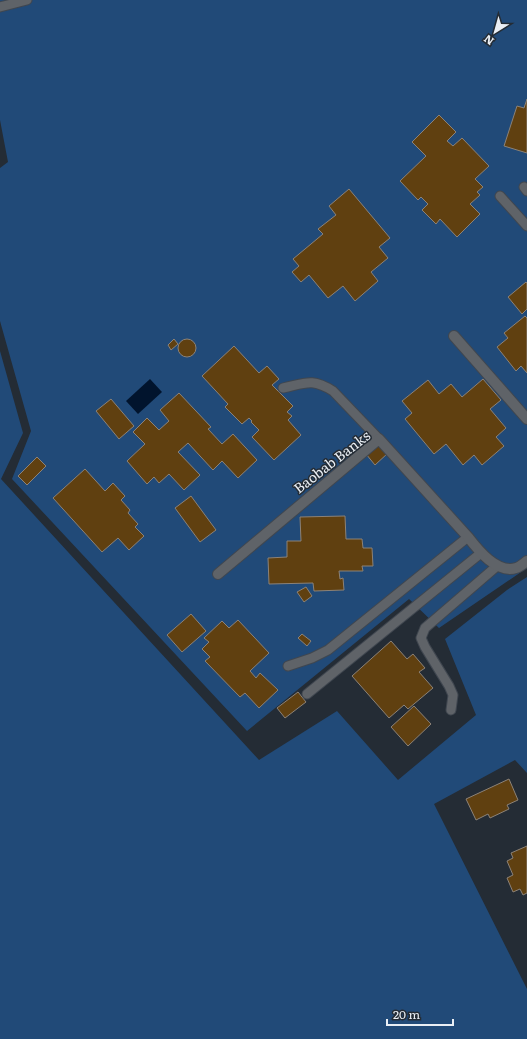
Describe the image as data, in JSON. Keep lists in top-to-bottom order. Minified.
{"streets":{"street":["Baobab Banks"]},"scale_bar":"20 m","north":"bottom left"}
